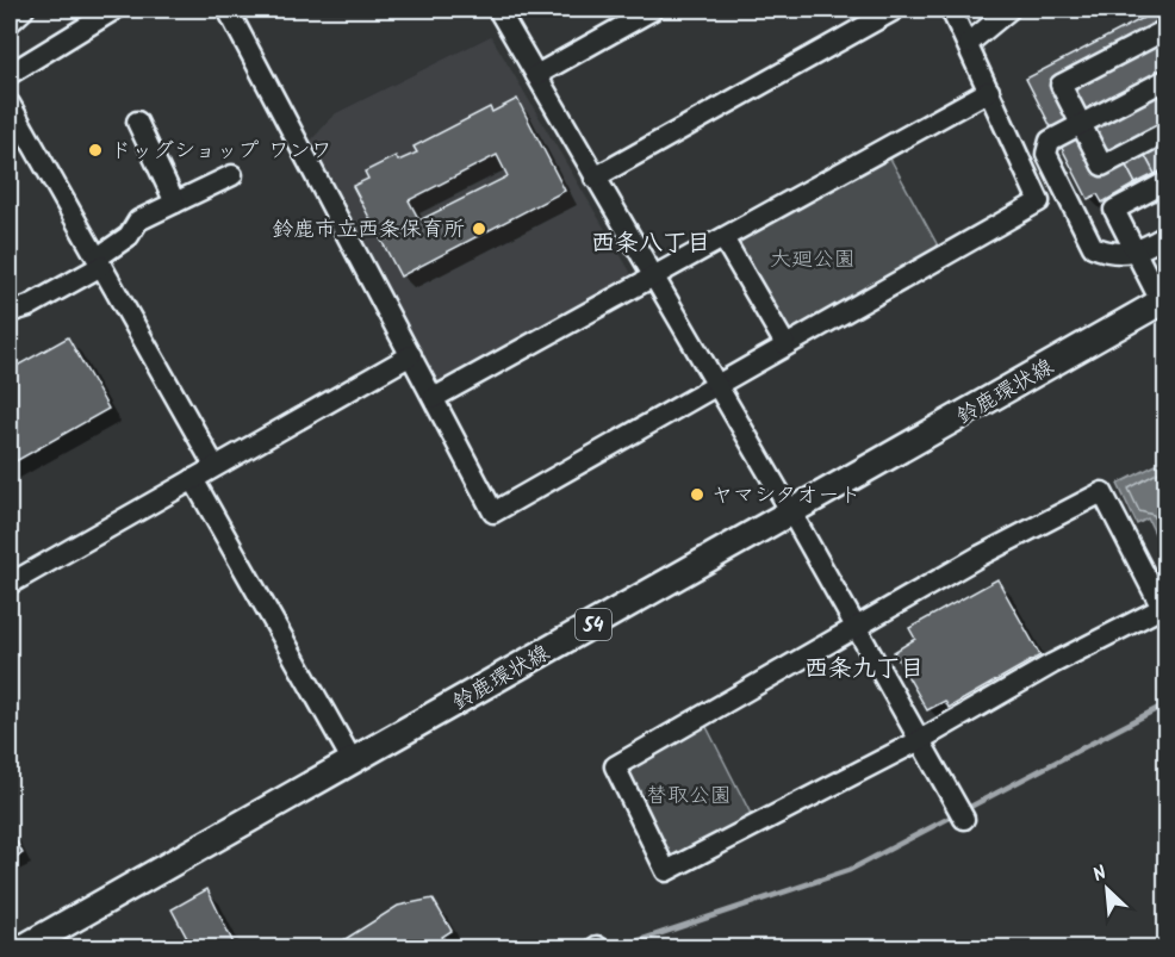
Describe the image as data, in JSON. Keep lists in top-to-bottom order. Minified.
{"streets":{"main road":["鈴鹿環状線","54"]},"districts":["西条八丁目","西条九丁目"],"parks":["大廻公園","替取公園"],"places":["ドッグショップ ワンワ","鈴鹿市立西条保育所","ヤマシタオート"],"north":"top left"}
